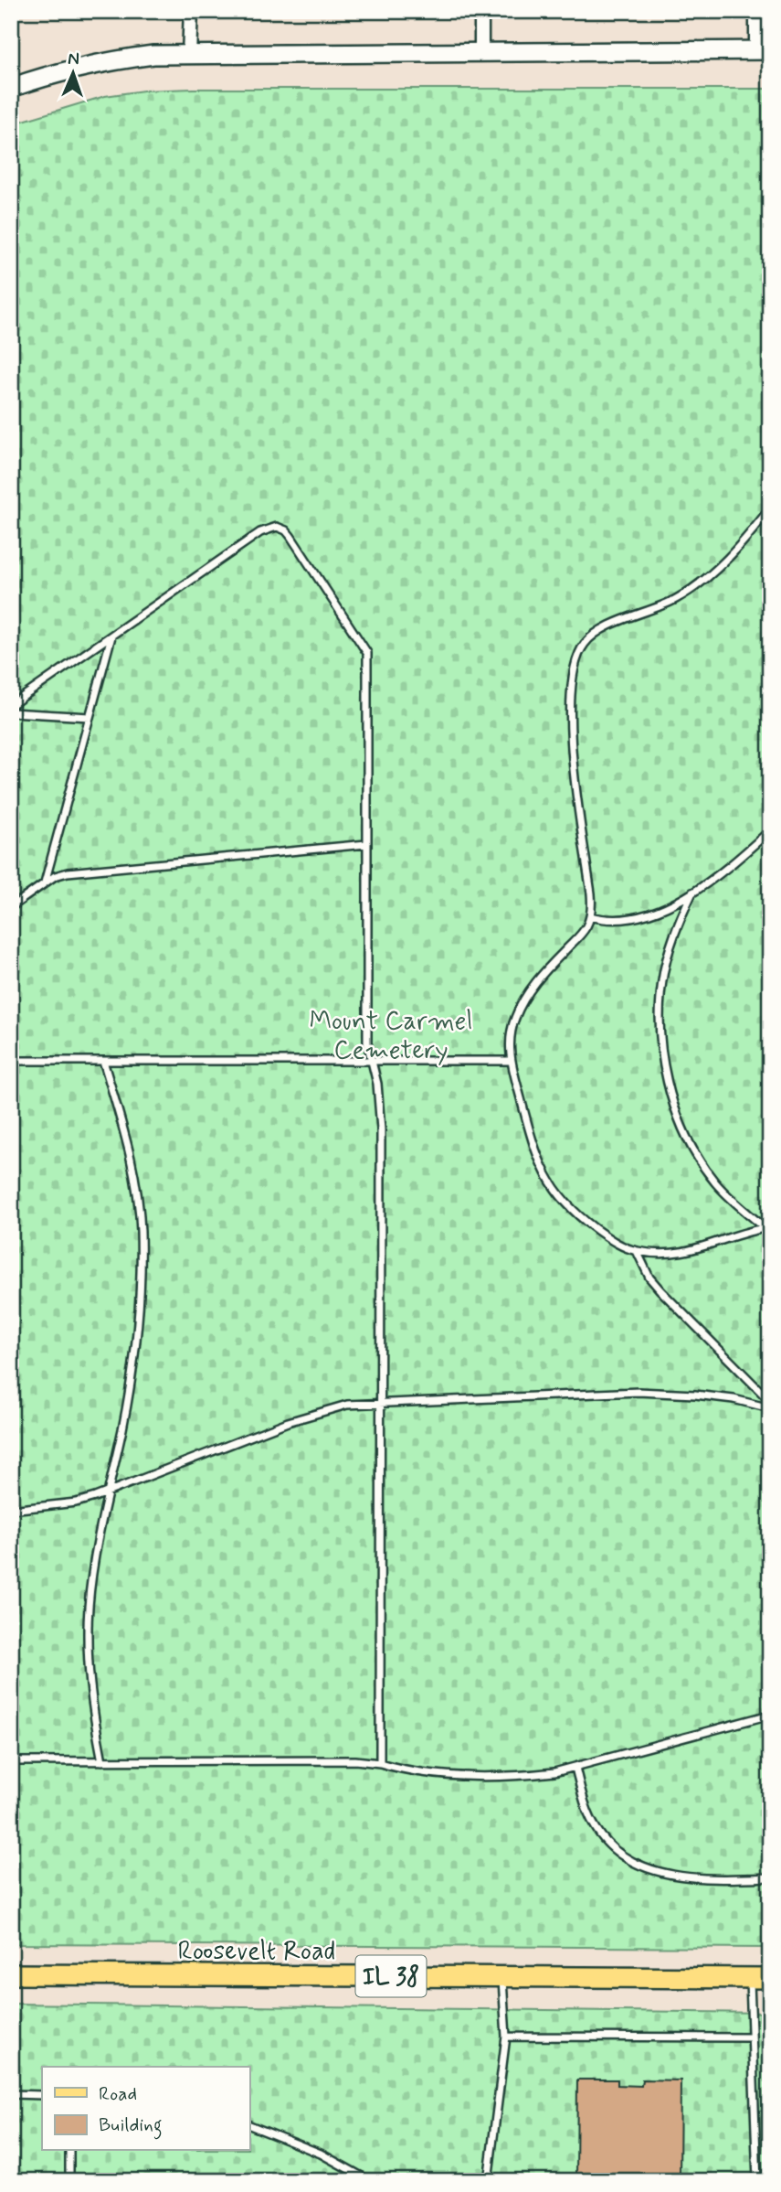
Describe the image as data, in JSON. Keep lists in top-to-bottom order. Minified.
{"streets":{"main road":["Roosevelt Road","IL 38"]},"parks":["Mount Carmel Cemetery"],"legend":["Road","Building"],"north":"top"}
